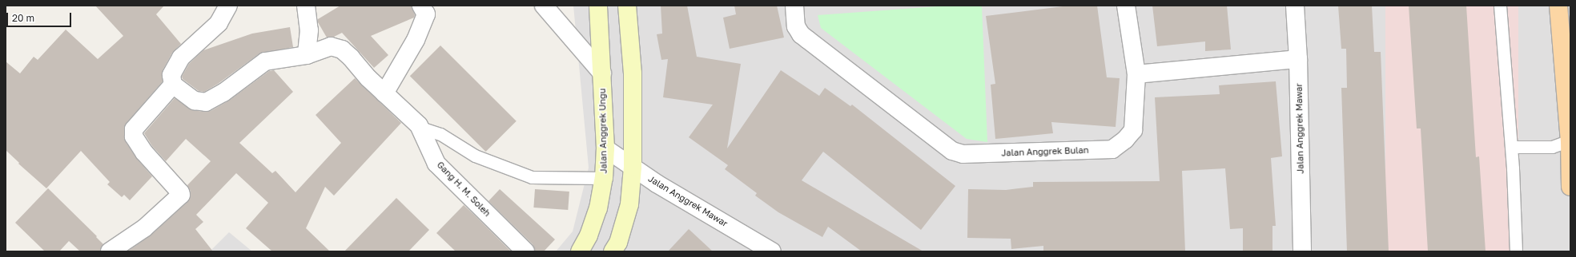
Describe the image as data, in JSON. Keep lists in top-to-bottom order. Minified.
{"streets":{"street":["Jalan Anggrek Mawar","Jalan Anggrek Ungu","Jalan Anggrek Bulan","Gang H. M. Soleh"]},"crossings":[["Jalan Anggrek Mawar","Jalan Anggrek Ungu"]],"scale_bar":"20 m"}
